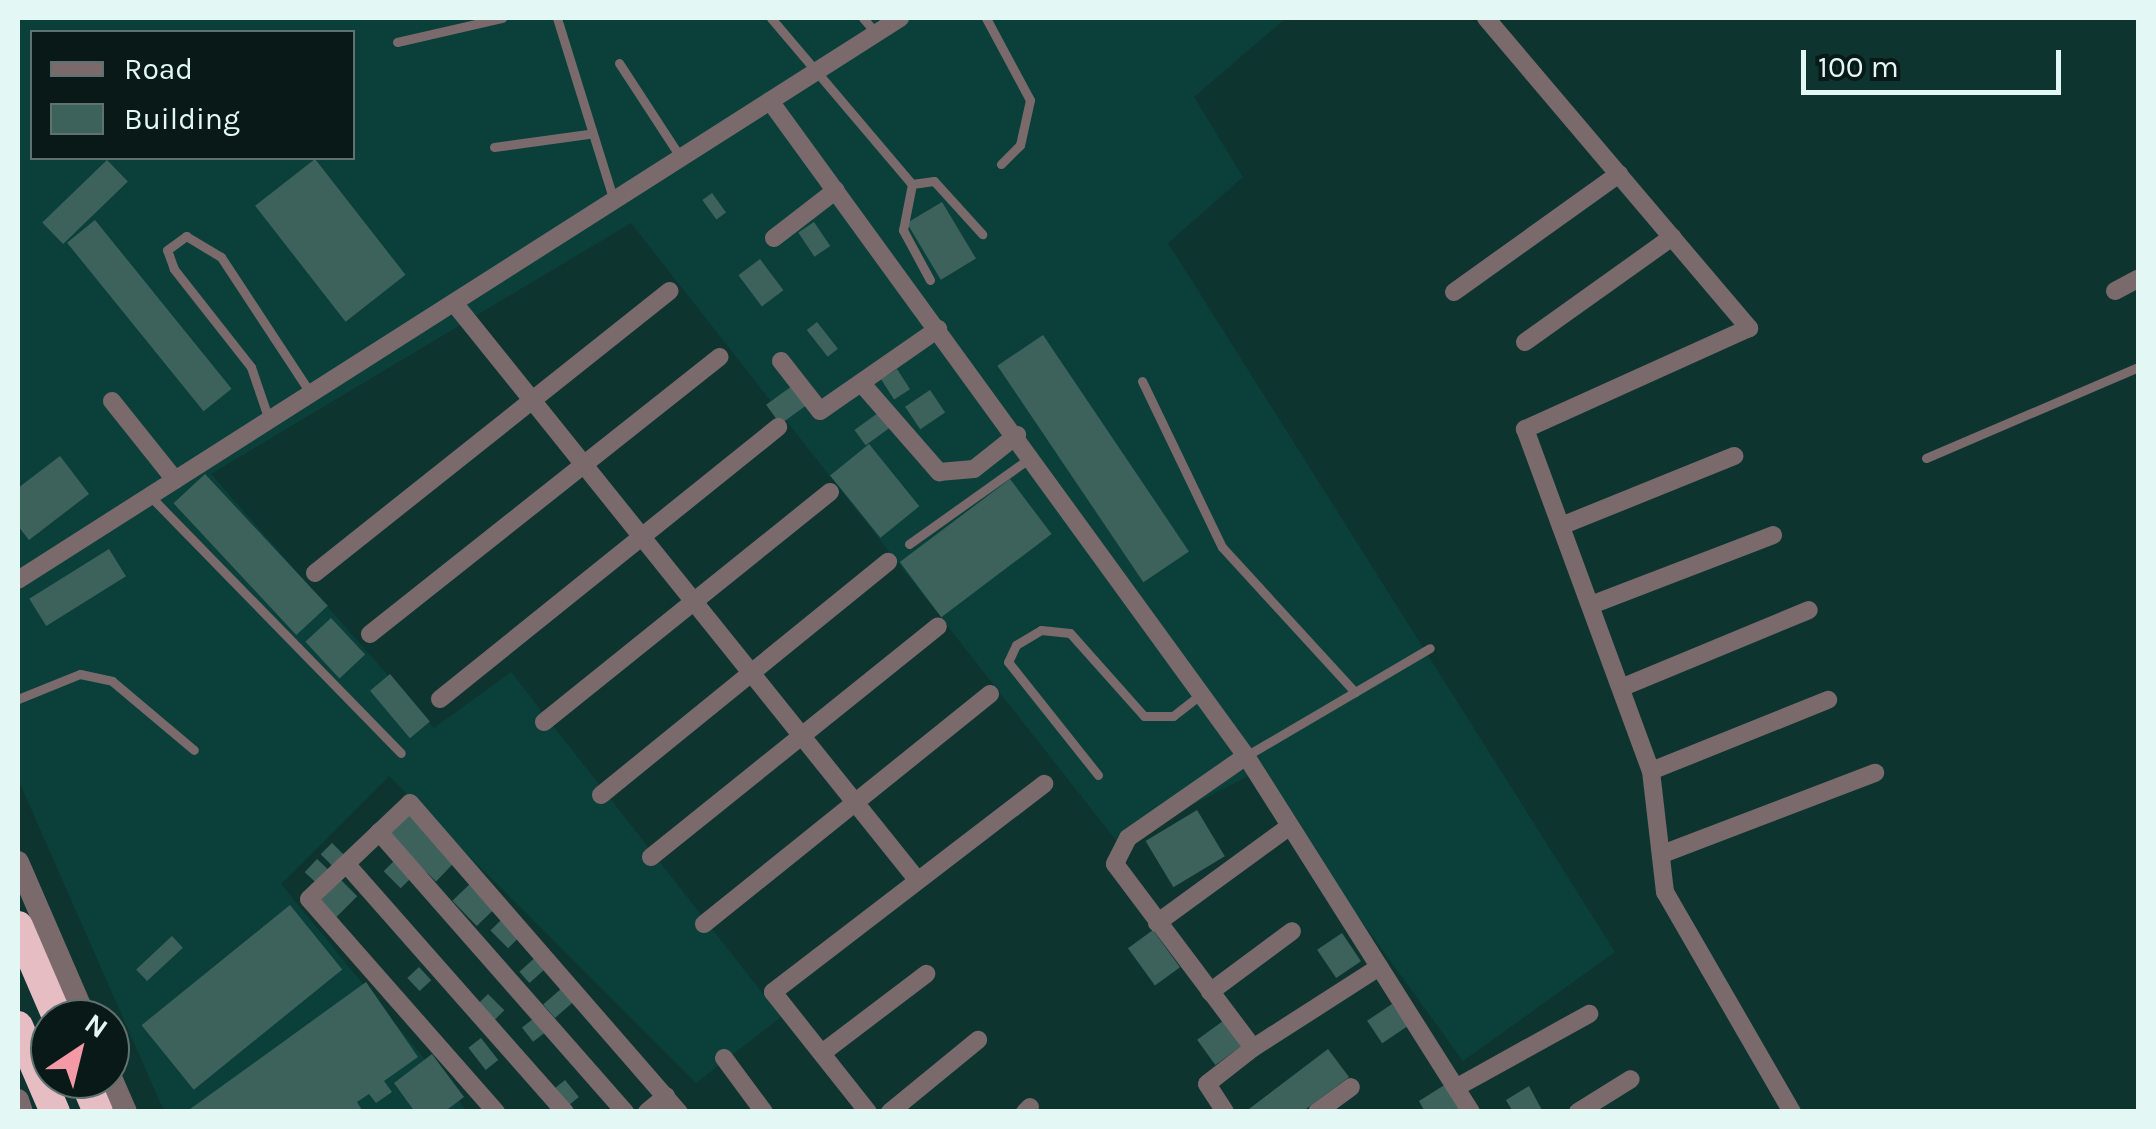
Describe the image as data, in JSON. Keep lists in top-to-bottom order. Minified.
{"legend":["Road","Building"],"scale_bar":"100 m","north":"top right"}
